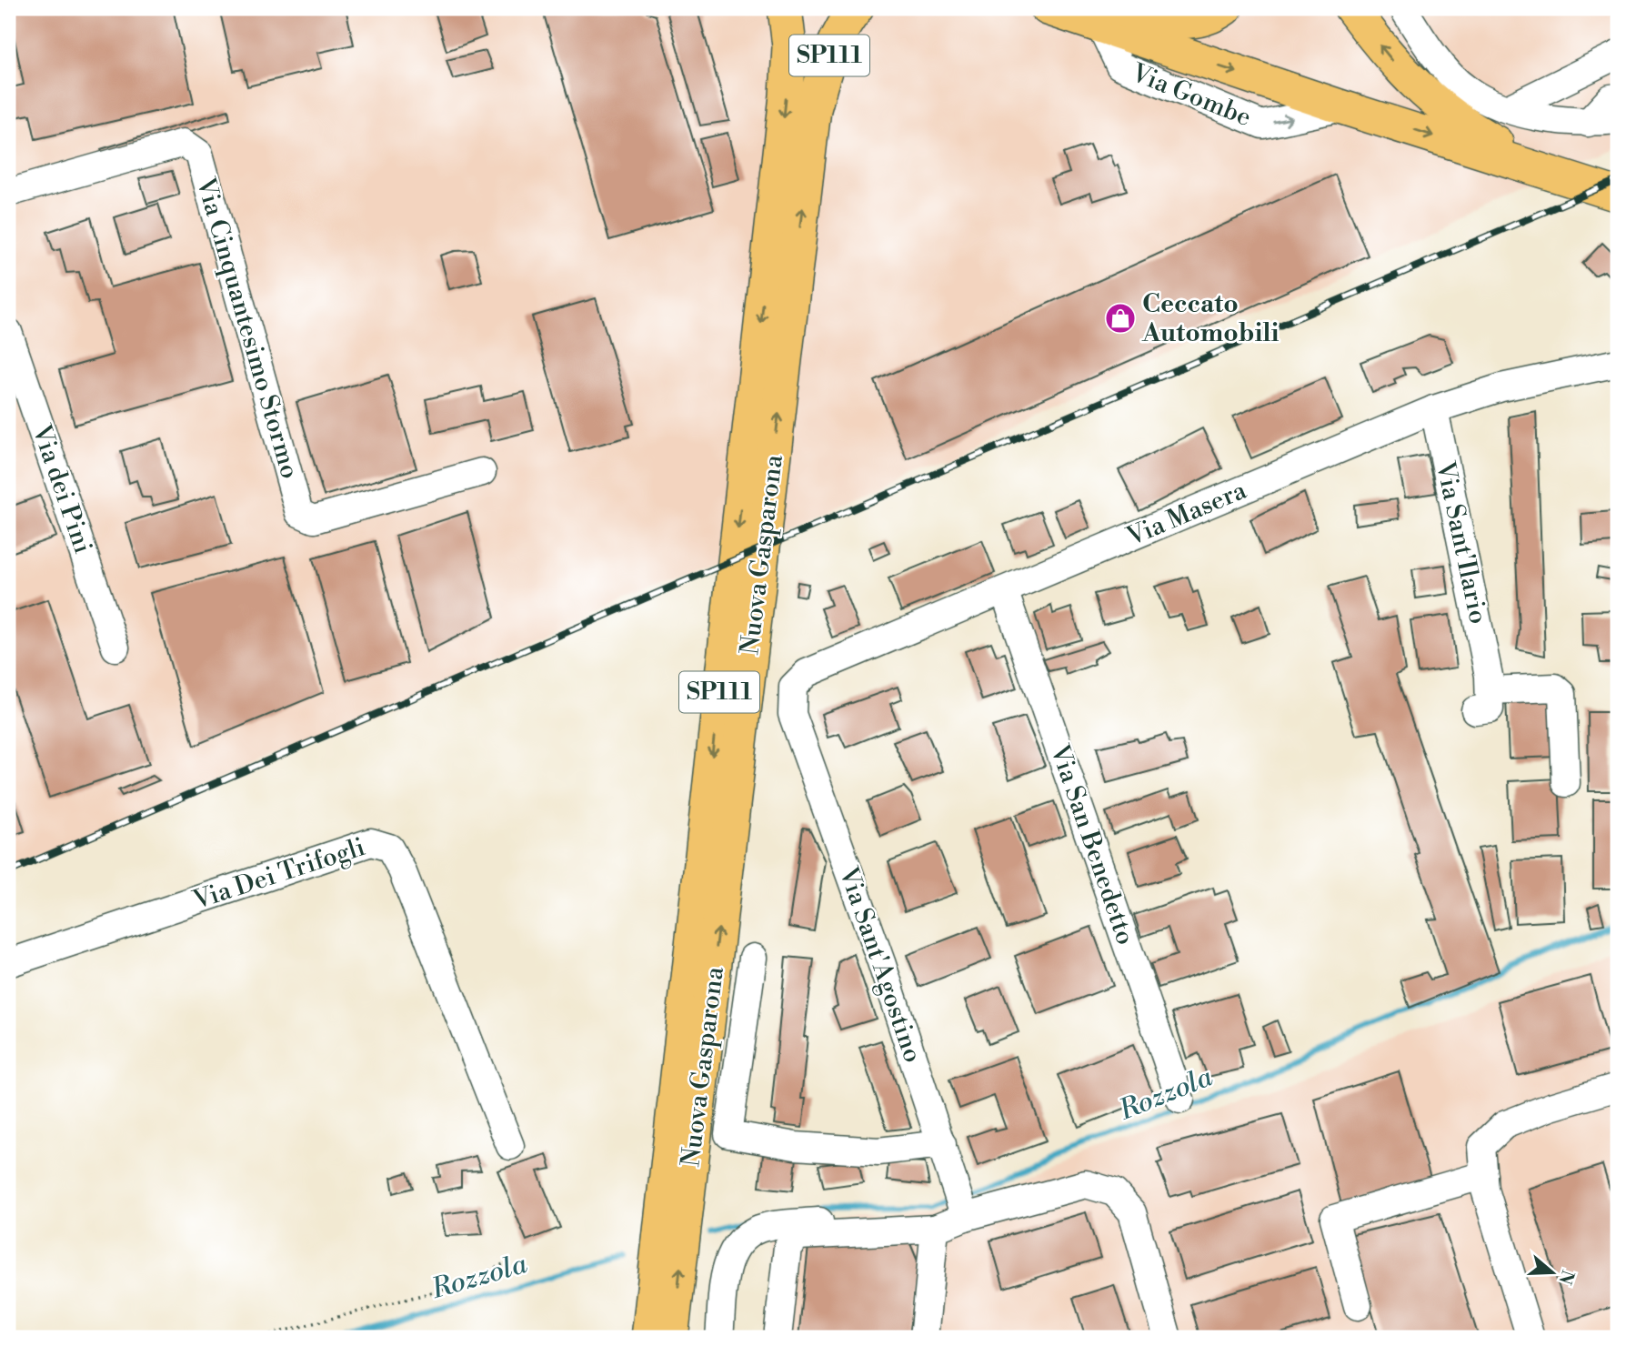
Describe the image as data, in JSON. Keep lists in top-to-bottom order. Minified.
{"streets":{"main road":["SP111","Via Gombe","Nuova Gasparona"],"street":["Via Cinquantesimo Stormo","Via dei Pini","Via Masera","Via Sant'Ilario","Via San Benedetto","Via Dei Trifogli","Via Sant'Agostino"]},"crossings":[["SP111","Nuova Gasparona"],["Via Masera","Via Sant'Ilario"],["Via Masera","Via San Benedetto"],["Via Masera","Via Sant'Agostino"]],"water":["Rozzola"],"places":{"shop":["Ceccato Automobili"]},"north":"right"}
